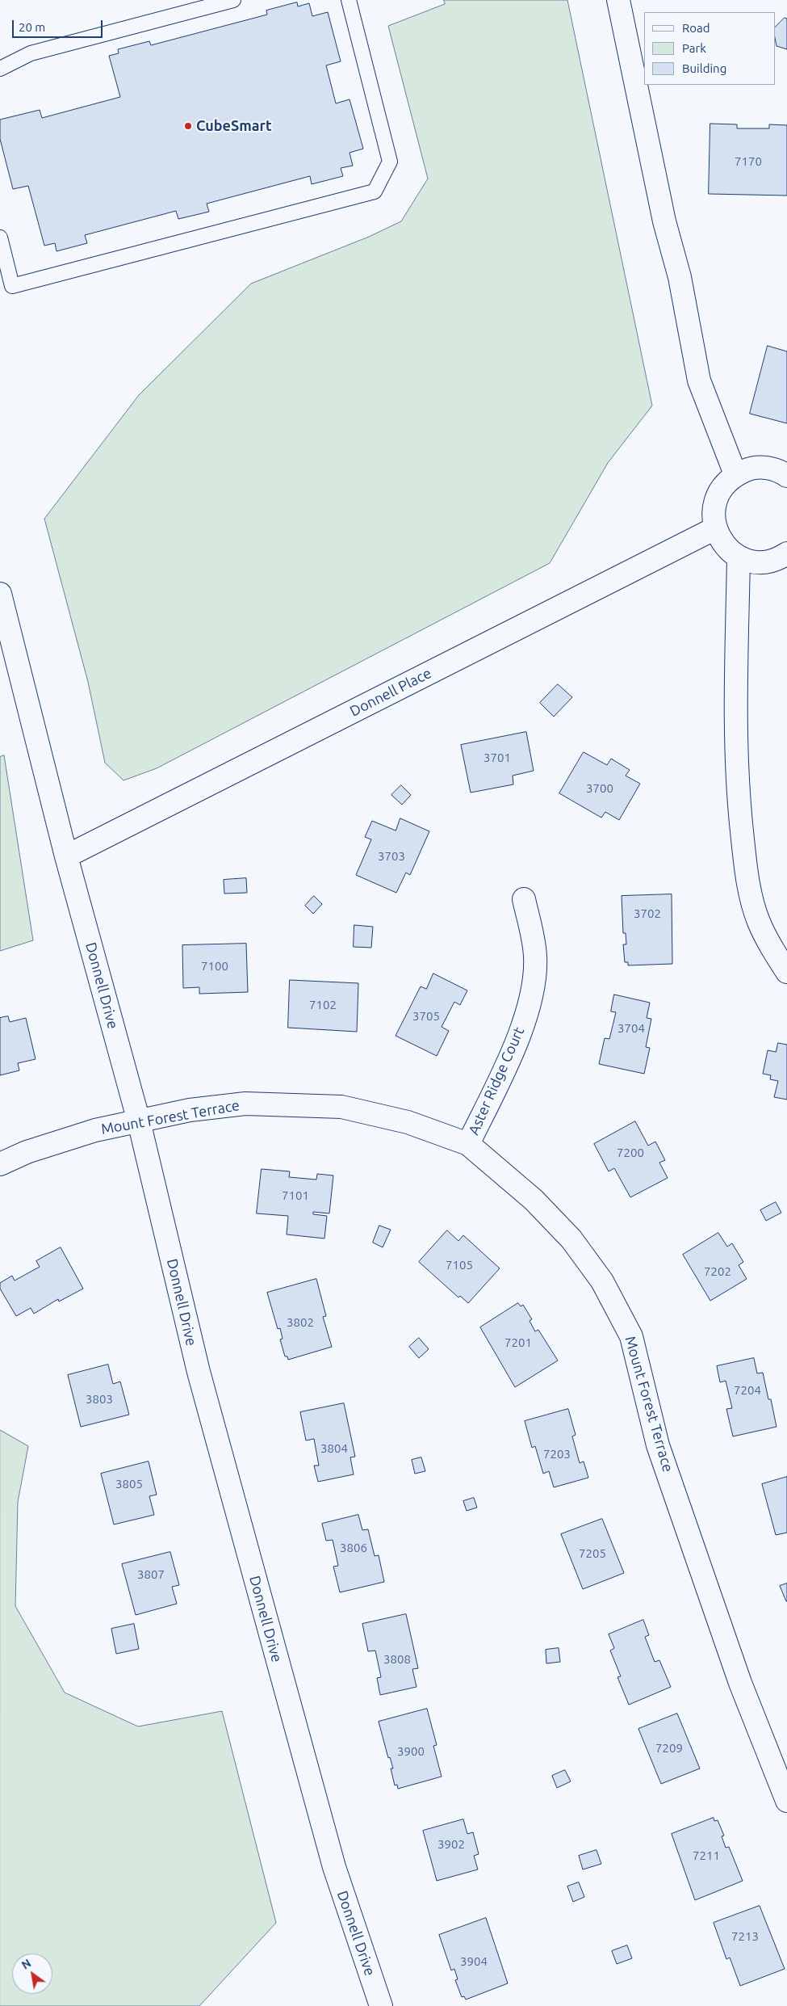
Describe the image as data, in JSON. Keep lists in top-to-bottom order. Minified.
{"streets":{"street":["Donnell Place","Donnell Drive","Aster Ridge Court","Mount Forest Terrace"]},"crossings":[["Donnell Place","Donnell Drive"],["Donnell Drive","Mount Forest Terrace"],["Aster Ridge Court","Mount Forest Terrace"]],"places":["CubeSmart"],"house_numbers":["7170","3701","3700","3703","3702","7100","7102","3705","3704","7200","7101","7105","7202","3802","7201","7204","3803","3804","7203","3805","3806","7205","3807","3808","7209","3900","3902","7211","7213","3904"],"legend":["Road","Park","Building"],"scale_bar":"20 m","north":"top left"}
